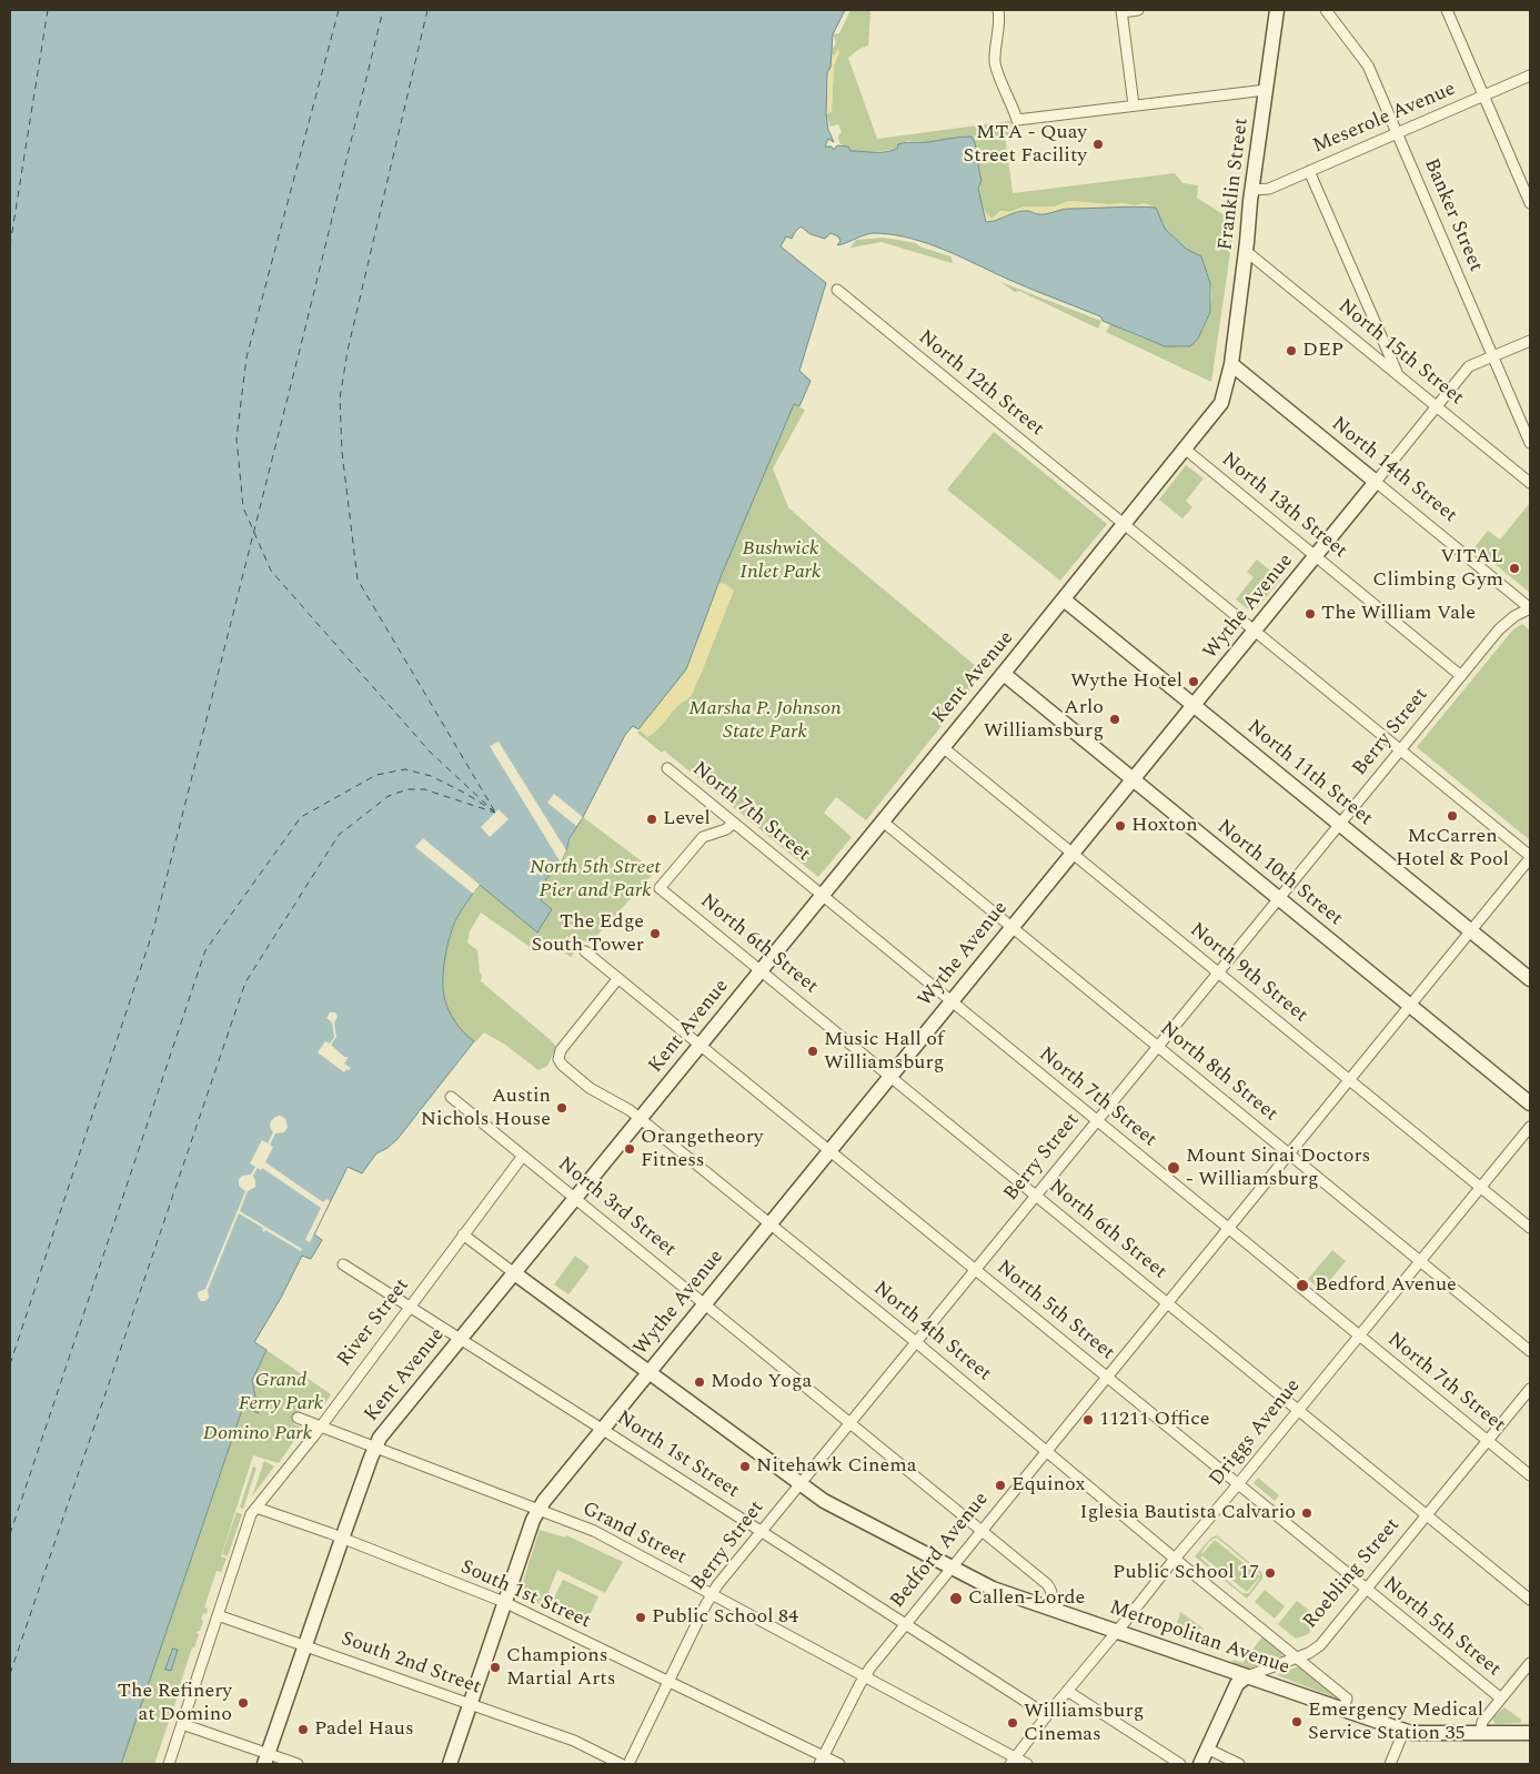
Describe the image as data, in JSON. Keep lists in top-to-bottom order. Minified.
{"streets":{"main road":["Franklin Street","North 14th Street","Wythe Avenue","Kent Avenue","North 11th Street","North 10th Street","Metropolitan Avenue"],"street":["Meserole Avenue","Banker Street","North 15th Street","North 12th Street","North 13th Street","Berry Street","North 7th Street","North 6th Street","North 9th Street","North 8th Street","North 3rd Street","North 5th Street","River Street","North 4th Street","Driggs Avenue","North 1st Street","Grand Street","Bedford Avenue","Roebling Street","South 1st Street","South 2nd Street"]},"crossings":[["Meserole Avenue","Franklin Street"],["Meserole Avenue","Banker Street"],["Franklin Street","North 15th Street"],["Franklin Street","North 14th Street"],["Franklin Street","Kent Avenue"],["Banker Street","Wythe Avenue"],["North 15th Street","Wythe Avenue"],["North 12th Street","Kent Avenue"],["North 14th Street","Wythe Avenue"],["North 14th Street","Kent Avenue"],["North 14th Street","Berry Street"],["North 13th Street","Wythe Avenue"],["North 13th Street","Kent Avenue"],["North 13th Street","Berry Street"],["Wythe Avenue","North 11th Street"],["Wythe Avenue","North 7th Street"],["Wythe Avenue","North 10th Street"],["Wythe Avenue","North 6th Street"],["Wythe Avenue","North 9th Street"],["Wythe Avenue","North 8th Street"],["Wythe Avenue","North 3rd Street"],["Wythe Avenue","North 5th Street"],["Wythe Avenue","North 4th Street"],["Wythe Avenue","North 1st Street"],["Wythe Avenue","Grand Street"],["Wythe Avenue","South 1st Street"],["Wythe Avenue","Metropolitan Avenue"],["Wythe Avenue","South 2nd Street"],["Kent Avenue","North 11th Street"],["Kent Avenue","North 7th Street"],["Kent Avenue","North 10th Street"],["Kent Avenue","North 6th Street"],["Kent Avenue","North 9th Street"],["Kent Avenue","North 8th Street"],["Kent Avenue","North 3rd Street"],["Kent Avenue","North 5th Street"],["Kent Avenue","North 4th Street"],["Kent Avenue","North 1st Street"],["Kent Avenue","Grand Street"],["Kent Avenue","South 1st Street"],["Kent Avenue","Metropolitan Avenue"],["Kent Avenue","South 2nd Street"],["Berry Street","North 11th Street"],["Berry Street","North 7th Street"],["Berry Street","North 10th Street"],["Berry Street","North 6th Street"],["Berry Street","North 9th Street"],["Berry Street","North 8th Street"],["Berry Street","North 3rd Street"],["Berry Street","North 5th Street"],["Berry Street","North 4th Street"],["Berry Street","North 1st Street"],["Berry Street","Grand Street"],["Berry Street","South 1st Street"],["Berry Street","Metropolitan Avenue"],["North 11th Street","Bedford Avenue"],["North 7th Street","North 6th Street"],["North 7th Street","Driggs Avenue"],["North 7th Street","Bedford Avenue"],["North 7th Street","Roebling Street"],["North 10th Street","Bedford Avenue"],["North 6th Street","Driggs Avenue"],["North 6th Street","Bedford Avenue"],["North 6th Street","Roebling Street"],["North 9th Street","Driggs Avenue"],["North 9th Street","Bedford Avenue"],["North 8th Street","Driggs Avenue"],["North 8th Street","Bedford Avenue"],["North 3rd Street","River Street"],["North 3rd Street","Bedford Avenue"],["North 3rd Street","Metropolitan Avenue"],["North 5th Street","North 4th Street"],["North 5th Street","Driggs Avenue"],["North 5th Street","Bedford Avenue"],["North 5th Street","Roebling Street"],["River Street","North 1st Street"],["River Street","Grand Street"],["River Street","South 1st Street"],["River Street","Metropolitan Avenue"],["River Street","South 2nd Street"],["North 4th Street","Driggs Avenue"],["North 4th Street","Bedford Avenue"],["North 4th Street","Roebling Street"],["North 4th Street","Metropolitan Avenue"],["Driggs Avenue","North 1st Street"],["Driggs Avenue","Grand Street"],["Driggs Avenue","Metropolitan Avenue"],["North 1st Street","Bedford Avenue"],["Grand Street","Bedford Avenue"],["Bedford Avenue","South 1st Street"],["Bedford Avenue","Metropolitan Avenue"],["Roebling Street","Metropolitan Avenue"]],"parks":["Bushwick Inlet Park","Marsha P. Johnson State Park","North 5th Street Pier and Park","Grand Ferry Park","Domino Park"],"places":["MTA - Quay Street Facility","DEP","VITAL Climbing Gym","The William Vale","Wythe Hotel","Arlo Williamsburg","McCarren Hotel & Pool","Level","Hoxton","The Edge South Tower","Music Hall of Williamsburg","Austin Nichols House","Orangetheory Fitness","Mount Sinai Doctors - Williamsburg","Bedford Avenue","Modo Yoga","11211 Office","Nitehawk Cinema","Equinox","Iglesia Bautista Calvario","Public School 17","Callen-Lorde","Public School 84","Champions Martial Arts","The Refinery at Domino","Emergency Medical Service Station 35","Williamsburg Cinemas","Padel Haus"]}
